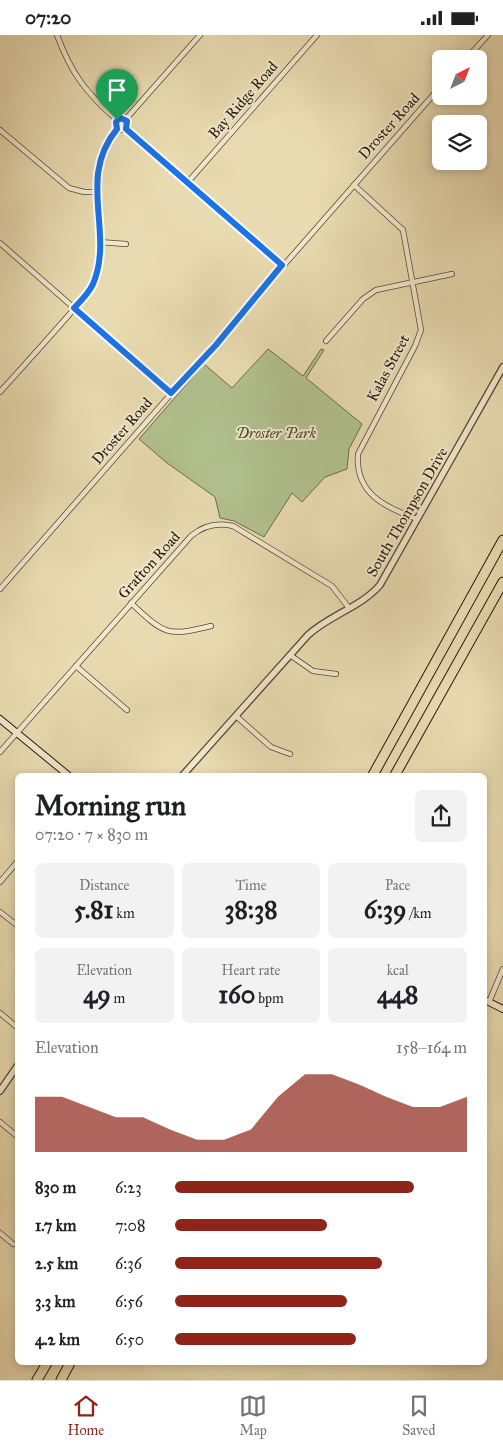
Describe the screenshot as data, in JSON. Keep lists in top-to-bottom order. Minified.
{"streets":{"street":["Bay Ridge Road","Droster Road","Kalas Street","South Thompson Drive","Grafton Road"]},"crossings":[["Droster Road","Kalas Street"],["Kalas Street","South Thompson Drive"],["South Thompson Drive","Grafton Road"]],"parks":["Droster Park"],"north":"top right","page":{"status":"07:20","heading":["Morning run","07:20 · 7 × 830 m"],"stats":[["Distance","5.81 km"],["Time","38:38"],["Pace","6:39 /km"],["Elevation","49 m"],["Heart rate","160 bpm"],["kcal","448"]],"chart":["Elevation","158–164 m"],"list":[{"name":"830 m","note":"6:23"},{"name":"1.7 km","note":"7:08"},{"name":"2.5 km","note":"6:36"},{"name":"3.3 km","note":"6:56"},{"name":"4.2 km","note":"6:50"}],"tabs":["Home","Map","Saved"]}}
